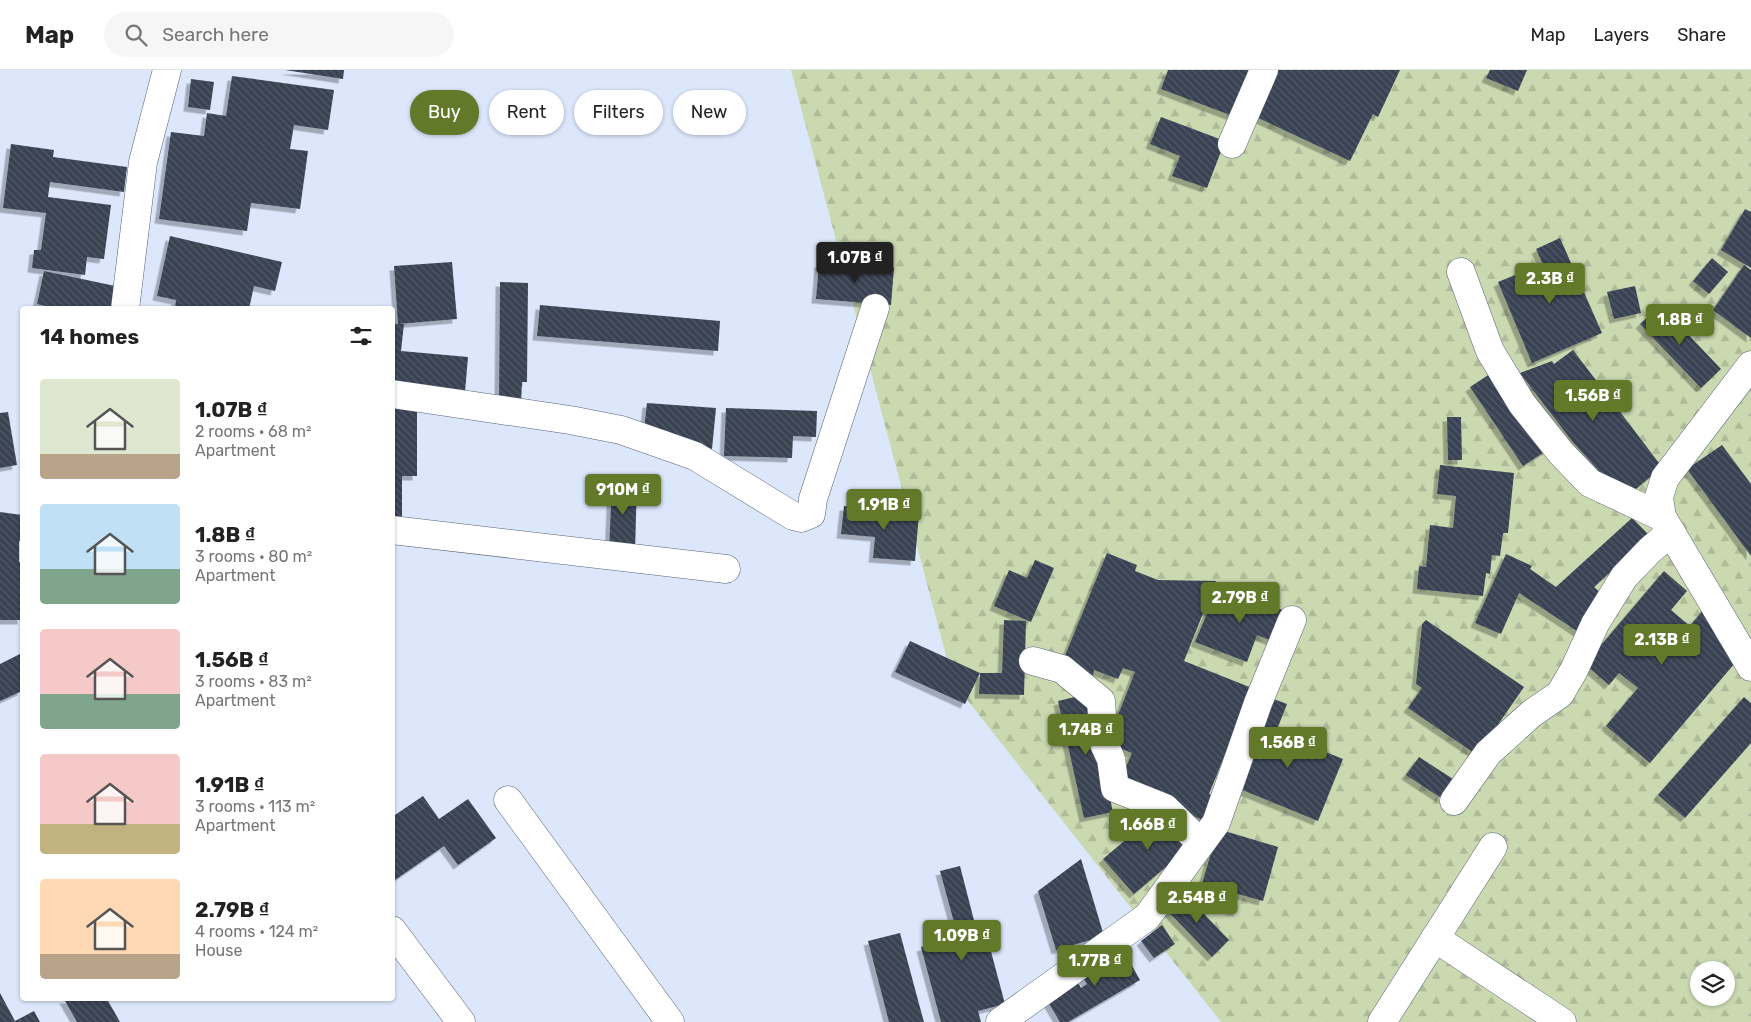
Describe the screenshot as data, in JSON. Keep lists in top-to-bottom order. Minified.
{"page":{"header":"Map","search":"Search here","nav":["Map","Layers","Share"],"chip":["Buy","Rent","Filters","New"],"price":["1.07B ₫","2.3B ₫","1.8B ₫","1.56B ₫","910M ₫","1.91B ₫","2.79B ₫","2.13B ₫","1.74B ₫","1.56B ₫","1.66B ₫","2.54B ₫","1.09B ₫","1.77B ₫"],"heading":"14 homes","list":[{"name":"1.07B ₫","note":"2 rooms · 68 m² · Apartment"},{"name":"1.8B ₫","note":"3 rooms · 80 m² · Apartment"},{"name":"1.56B ₫","note":"3 rooms · 83 m² · Apartment"},{"name":"1.91B ₫","note":"3 rooms · 113 m² · Apartment"},{"name":"2.79B ₫","note":"4 rooms · 124 m² · House"}]}}
